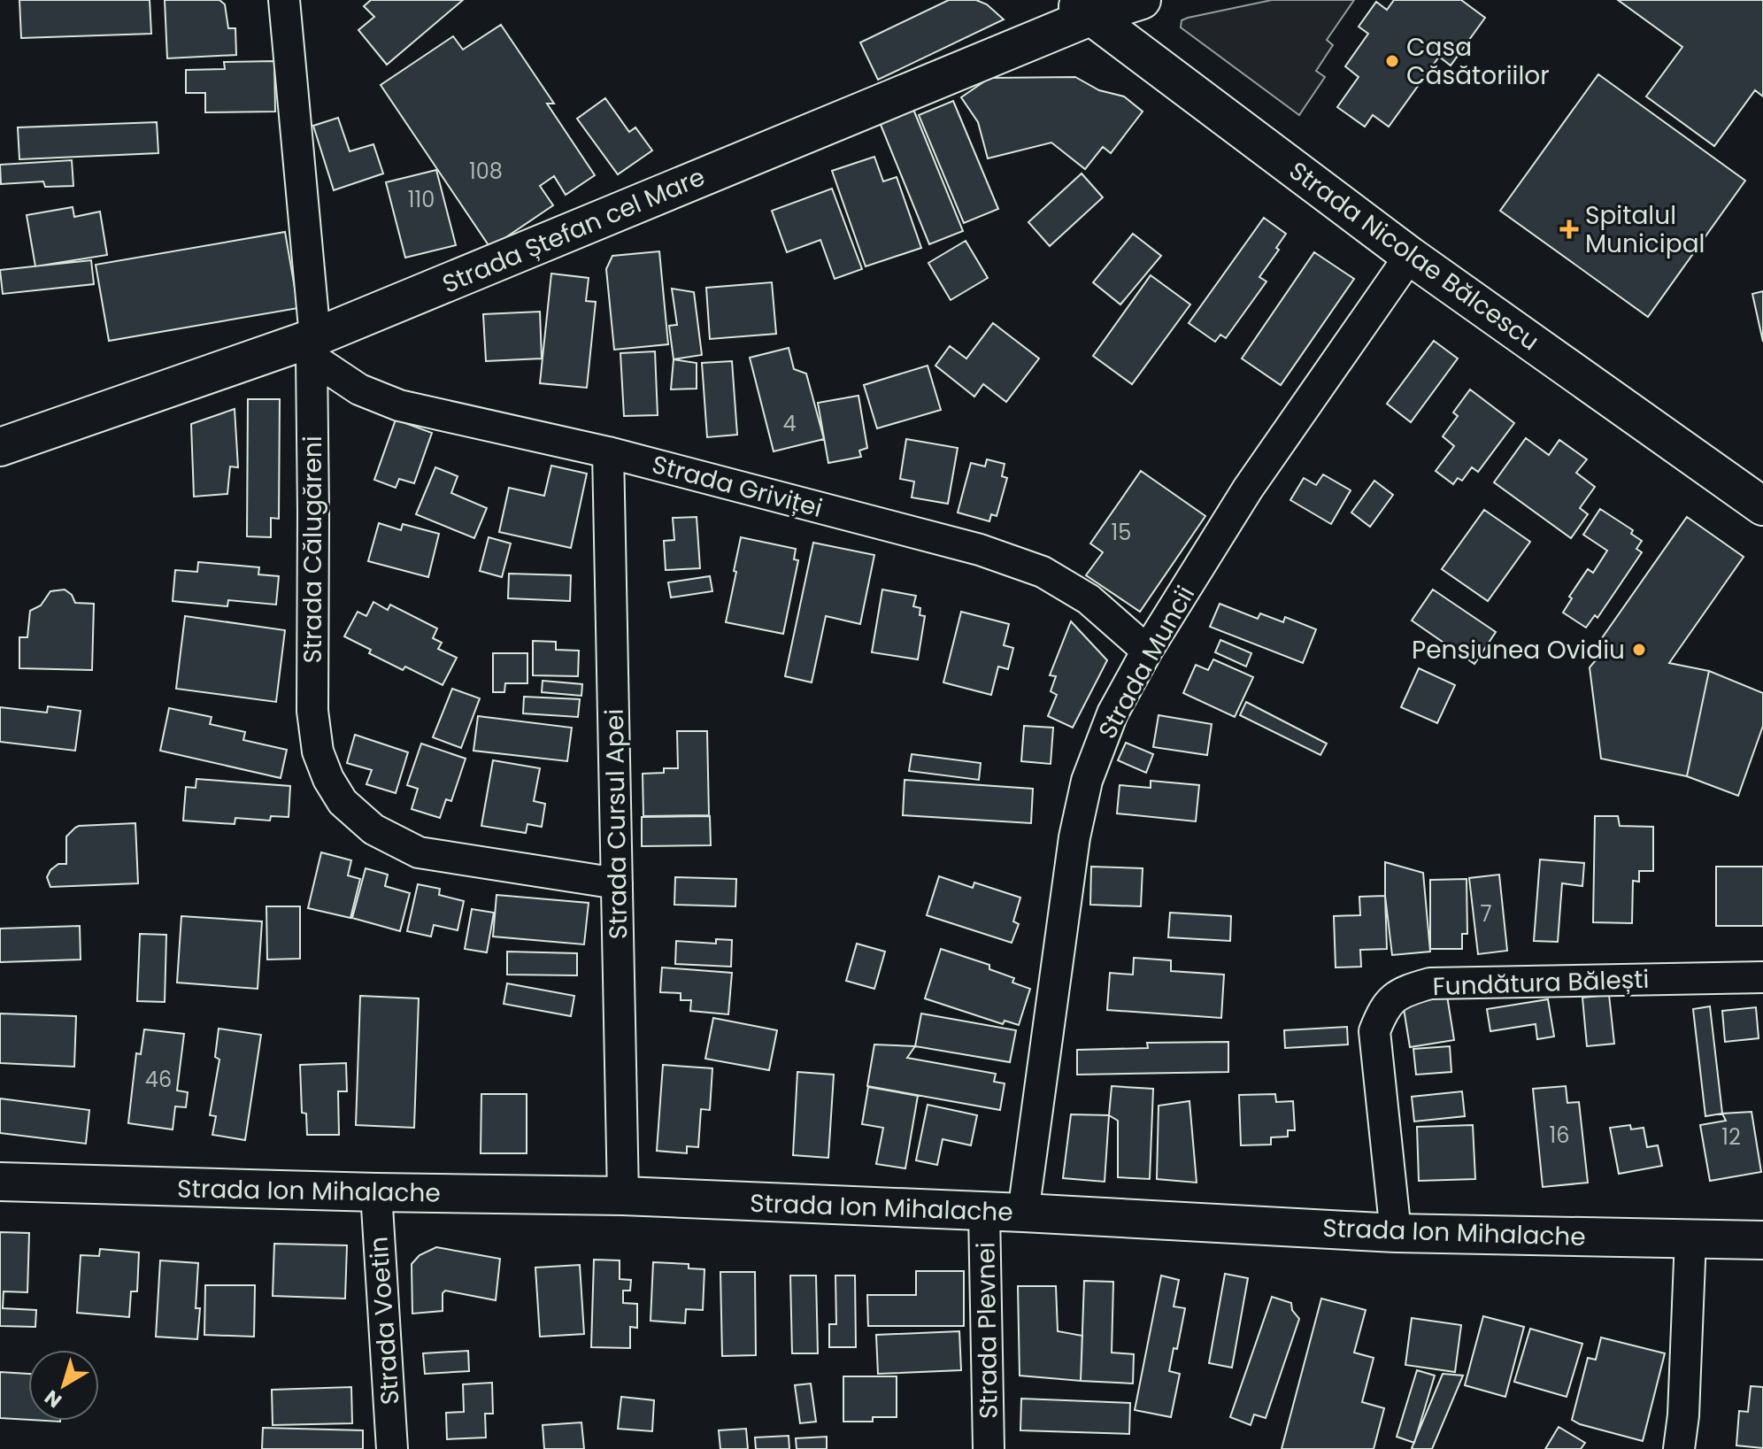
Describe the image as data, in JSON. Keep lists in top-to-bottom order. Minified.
{"streets":{"street":["Strada Ștefan cel Mare","Strada Nicolae Bălcescu","Strada Griviței","Strada Călugăreni","Strada Muncii","Strada Cursul Apei","Fundătura Bălești","Strada Ion Mihalache","Strada Voetin","Strada Plevnei"]},"crossings":[["Strada Ștefan cel Mare","Strada Nicolae Bălcescu"],["Strada Ștefan cel Mare","Strada Griviței"],["Strada Ștefan cel Mare","Strada Călugăreni"],["Strada Nicolae Bălcescu","Strada Muncii"],["Strada Griviței","Strada Călugăreni"],["Strada Griviței","Strada Muncii"],["Strada Griviței","Strada Cursul Apei"],["Strada Călugăreni","Strada Cursul Apei"],["Strada Muncii","Strada Ion Mihalache"],["Strada Cursul Apei","Strada Ion Mihalache"],["Fundătura Bălești","Strada Ion Mihalache"],["Strada Ion Mihalache","Strada Voetin"],["Strada Ion Mihalache","Strada Plevnei"]],"places":{"other":["Casa Căsătoriilor","Pensiunea Ovidiu"],"health":["Spitalul Municipal"]},"house_numbers":["108","110","4","15","7","46","16","12"],"north":"bottom left"}
